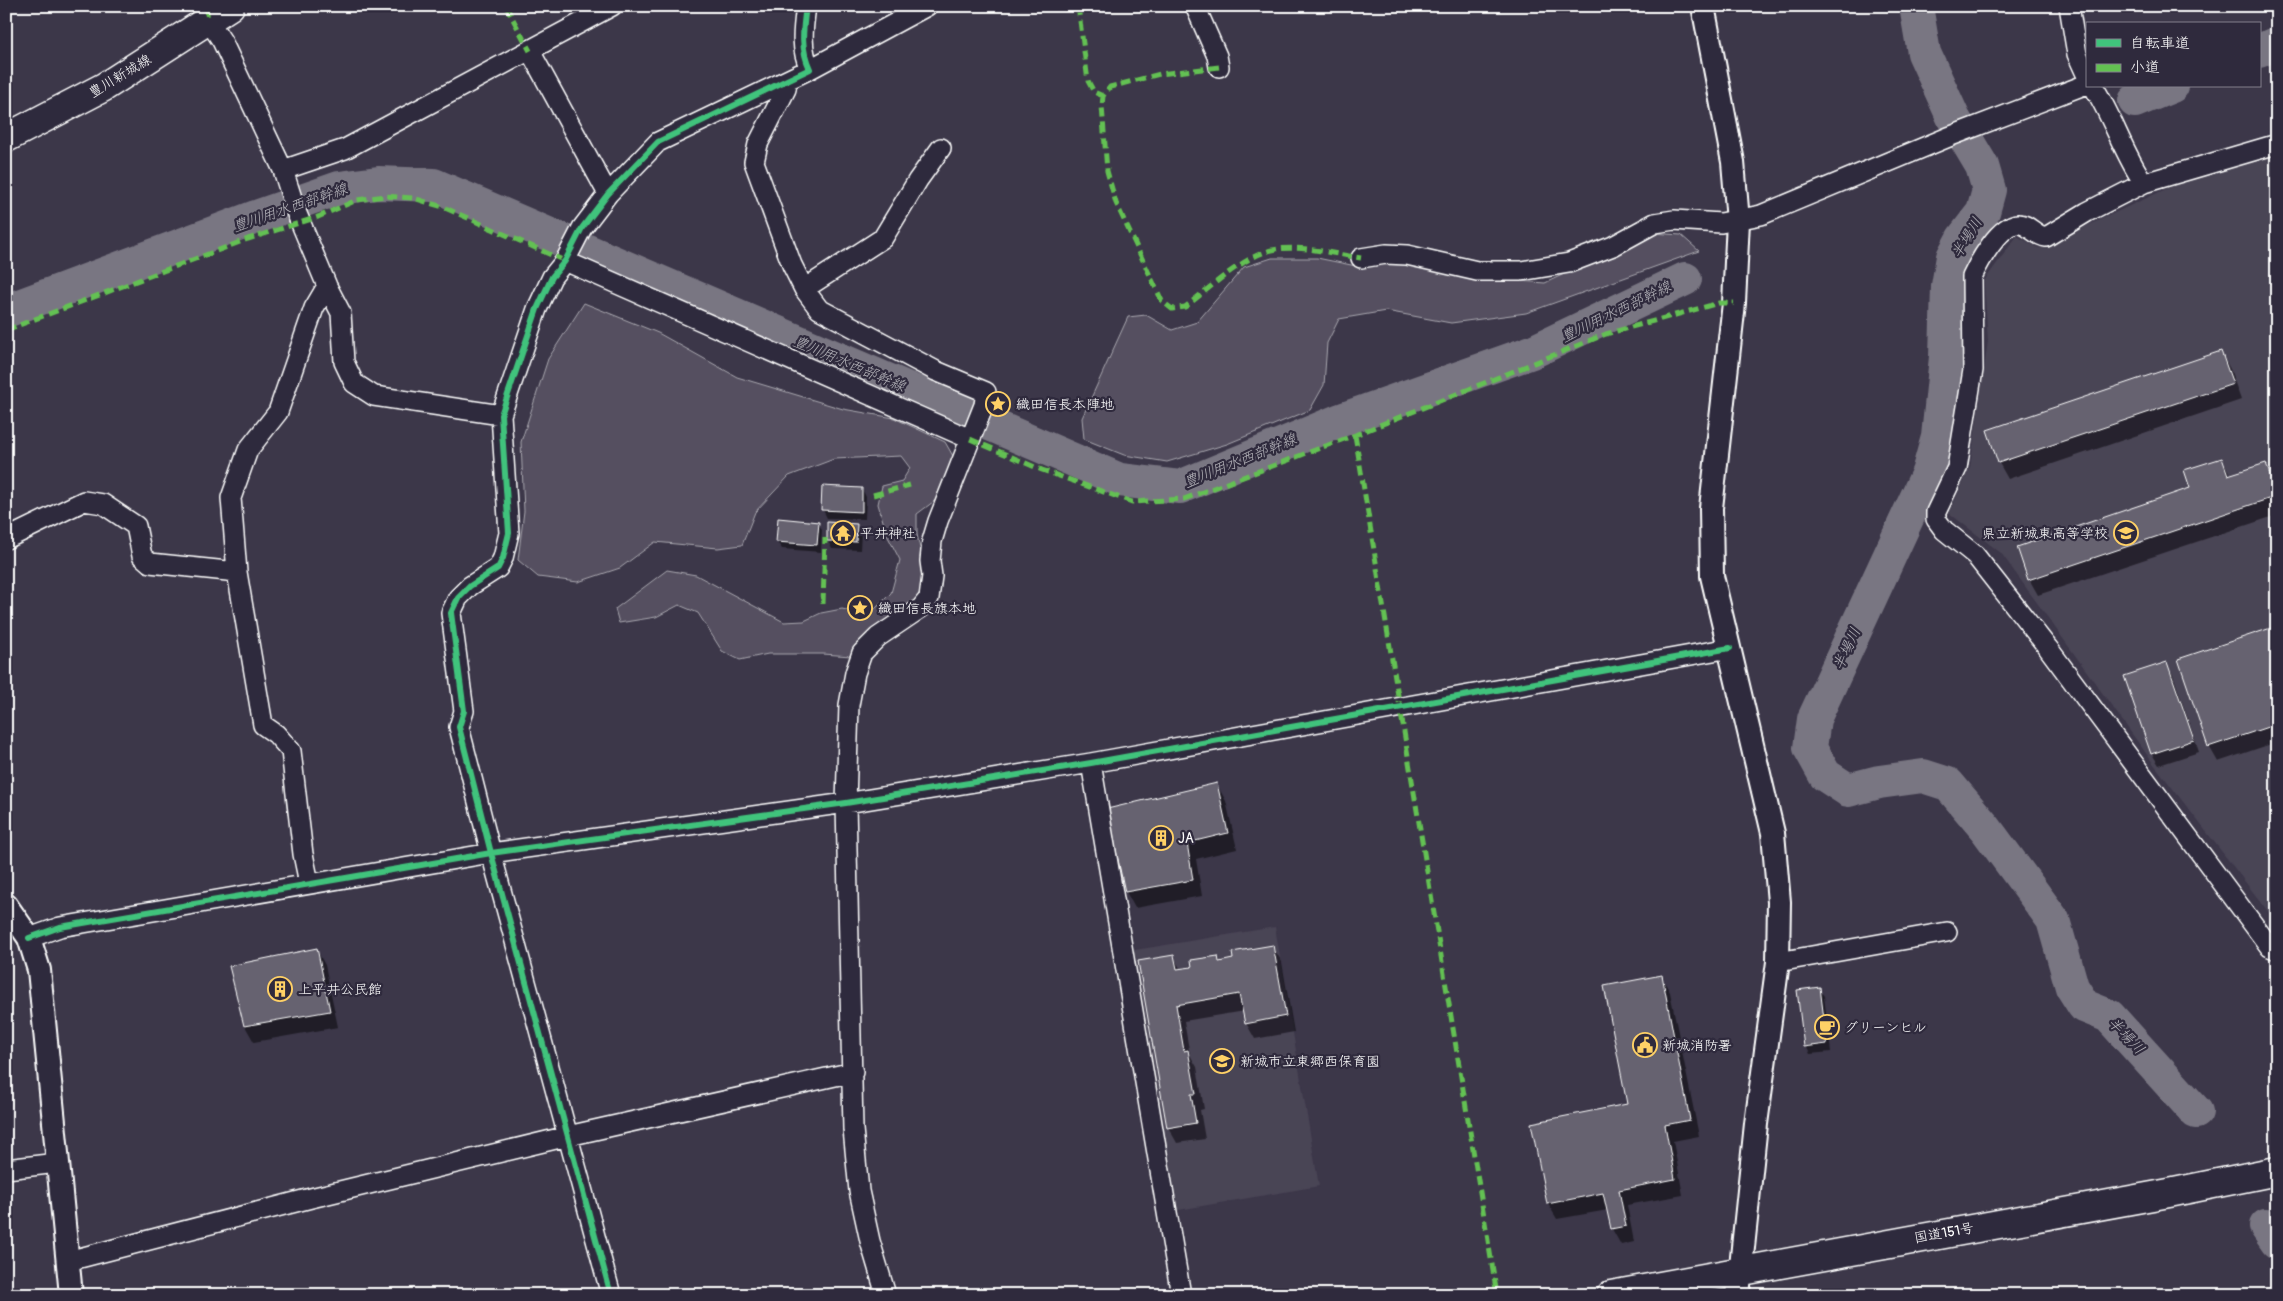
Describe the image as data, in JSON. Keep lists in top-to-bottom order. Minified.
{"streets":{"main road":["豊川新城線","国道151号"]},"water":["豊川用水西部幹線","半場川"],"places":{"place":["織田信長本陣地","織田信長旗本地"],"temple":["平井神社"],"school or university":["県立新城東高等学校","新城市立東郷西保育園"],"building":["JA","上平井公民館"],"cafe":["グリーンヒル"],"public building":["新城消防署"]},"legend":["自転車道","小道"]}
